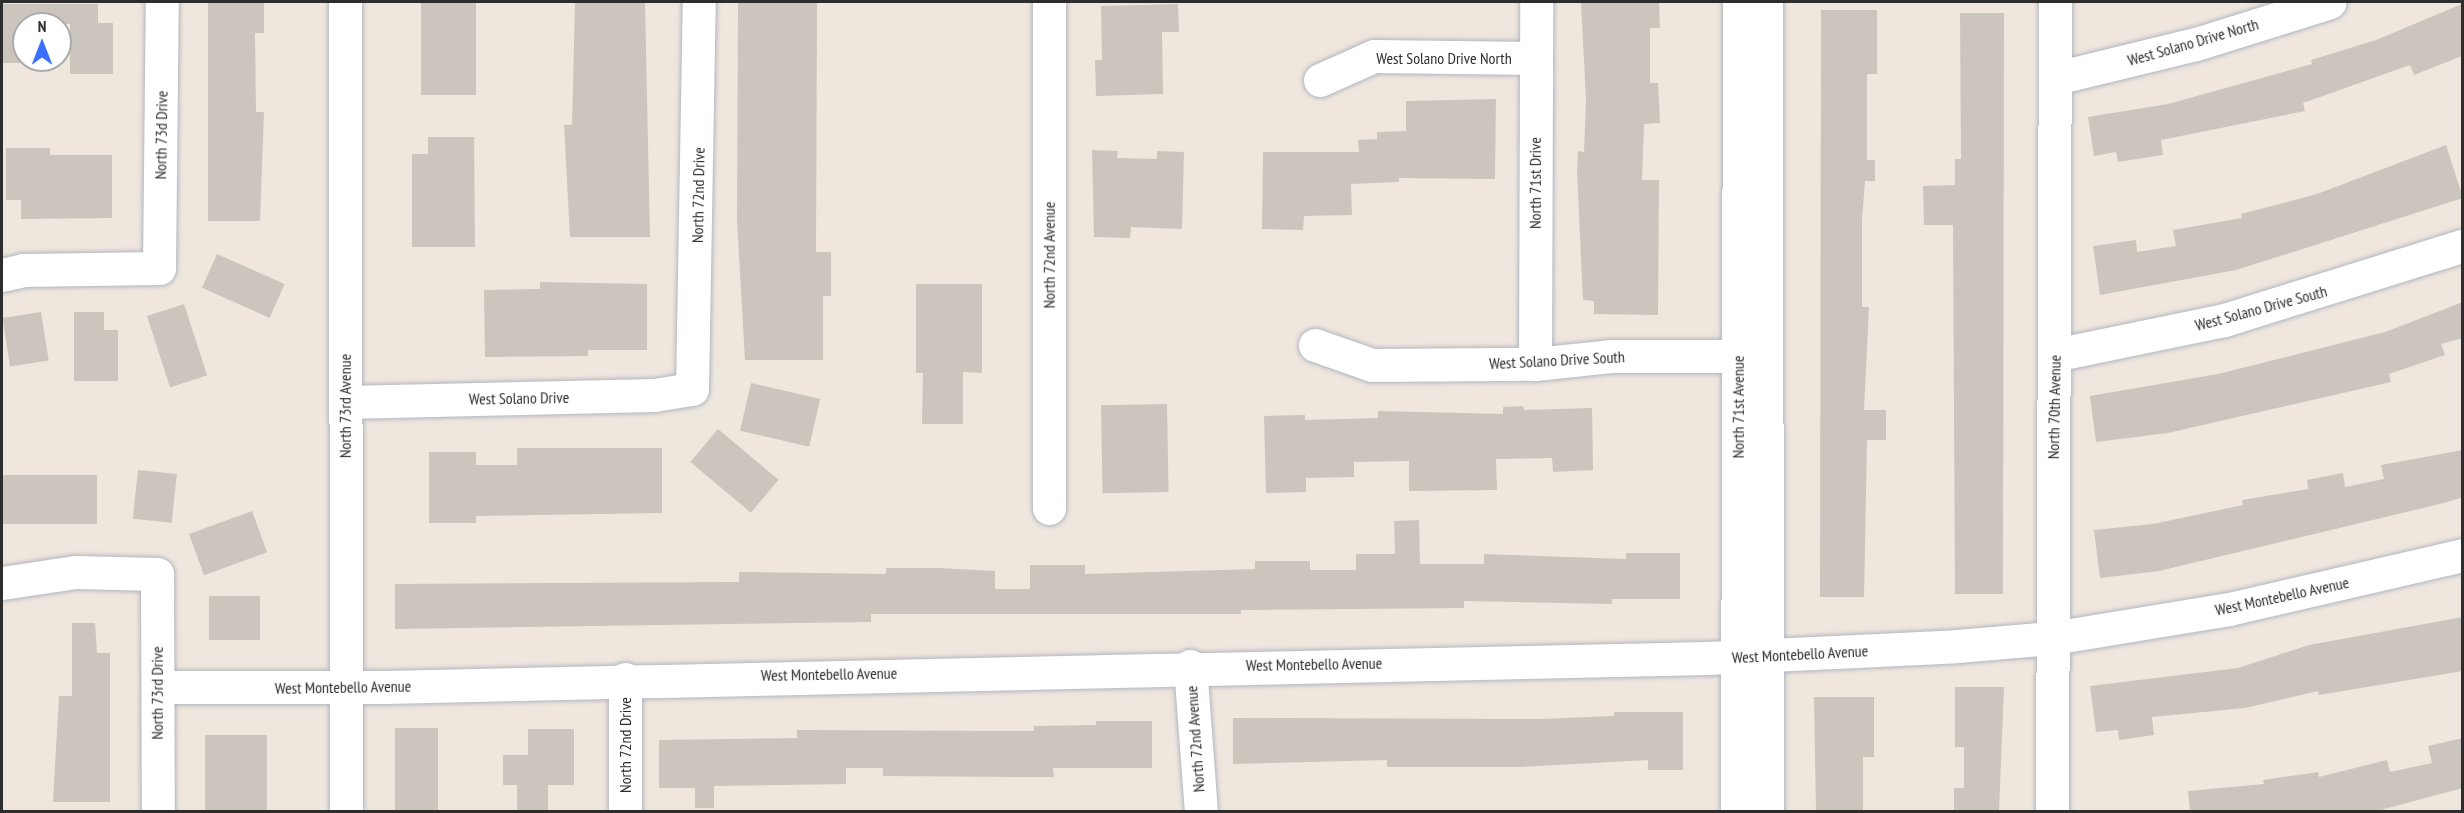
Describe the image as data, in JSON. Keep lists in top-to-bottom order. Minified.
{"streets":{"street":["West Solano Drive North","North 73d Drive","North 71st Drive","North 72nd Drive","North 72nd Avenue","West Solano Drive South","West Solano Drive","North 73rd Avenue","North 71st Avenue","North 70th Avenue","West Montebello Avenue","North 73rd Drive"]},"crossings":[["West Solano Drive North","North 71st Drive"],["West Solano Drive North","North 70th Avenue"],["North 71st Drive","West Solano Drive South"],["North 72nd Drive","West Solano Drive"],["North 72nd Drive","West Montebello Avenue"],["North 72nd Avenue","West Montebello Avenue"],["West Solano Drive South","North 71st Avenue"],["West Solano Drive South","North 70th Avenue"],["West Solano Drive","North 73rd Avenue"],["North 73rd Avenue","West Montebello Avenue"],["North 71st Avenue","West Montebello Avenue"],["North 70th Avenue","West Montebello Avenue"],["West Montebello Avenue","North 73rd Drive"]],"north":"top"}
